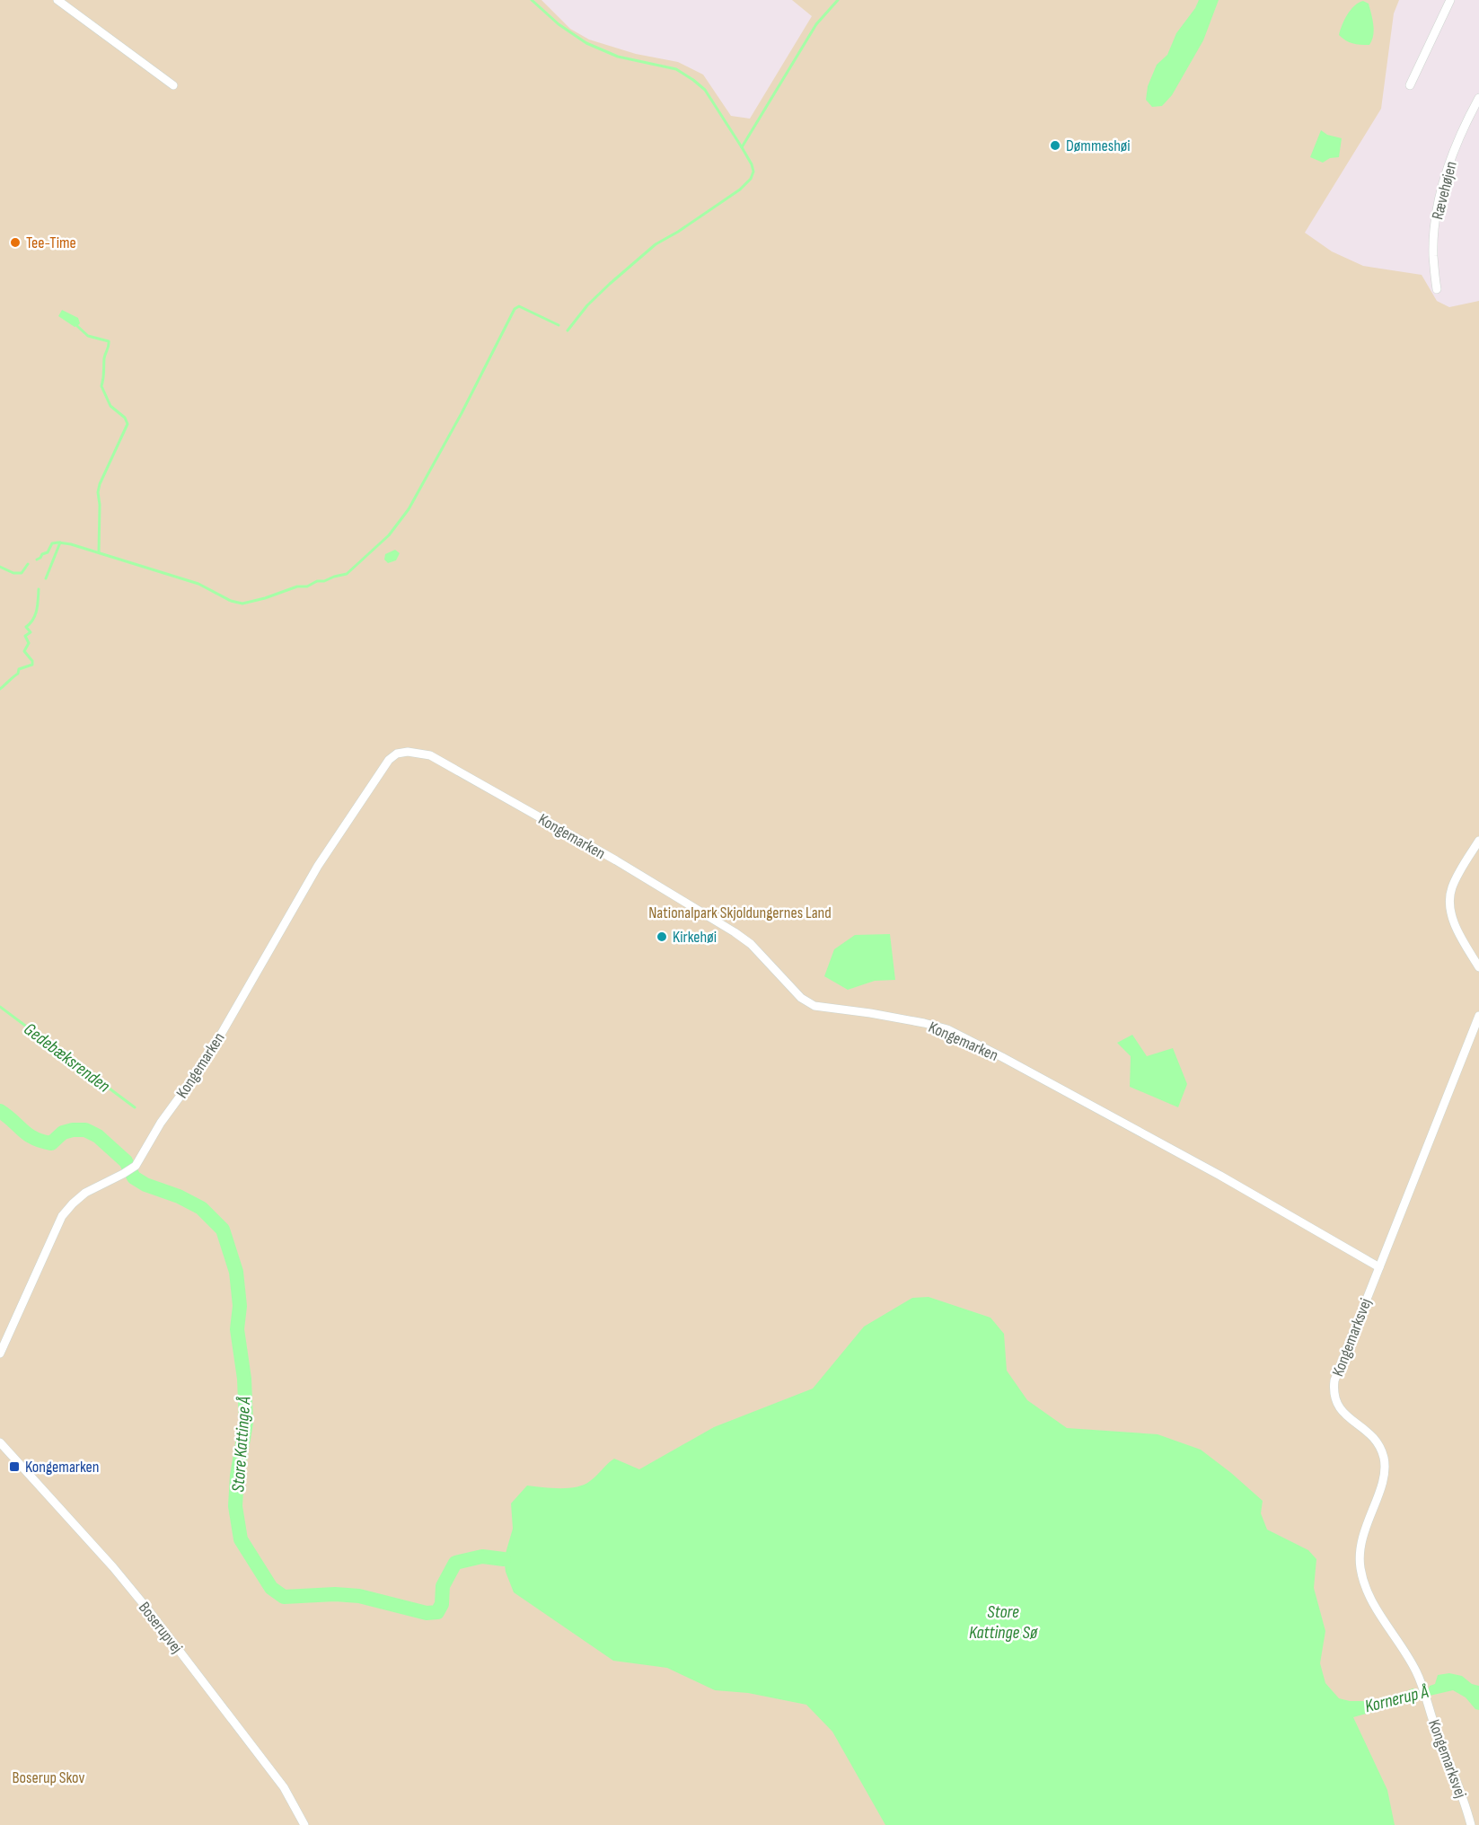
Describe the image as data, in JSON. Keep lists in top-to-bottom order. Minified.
{"streets":{"street":["Rævehøjen","Kongemarken","Kongemarksvej","Boserupvej"]},"crossings":[["Kongemarken","Kongemarksvej"]],"water":["Gedebæksrenden","Store Kattinge Å","Store Kattinge Sø","Kornerup Å"],"parks":["Nationalpark Skjoldungernes Land","Boserup Skov"],"places":{"other":["Dømmeshøi","Tee-Time","Kirkehøi"],"transit":["Kongemarken"]}}
